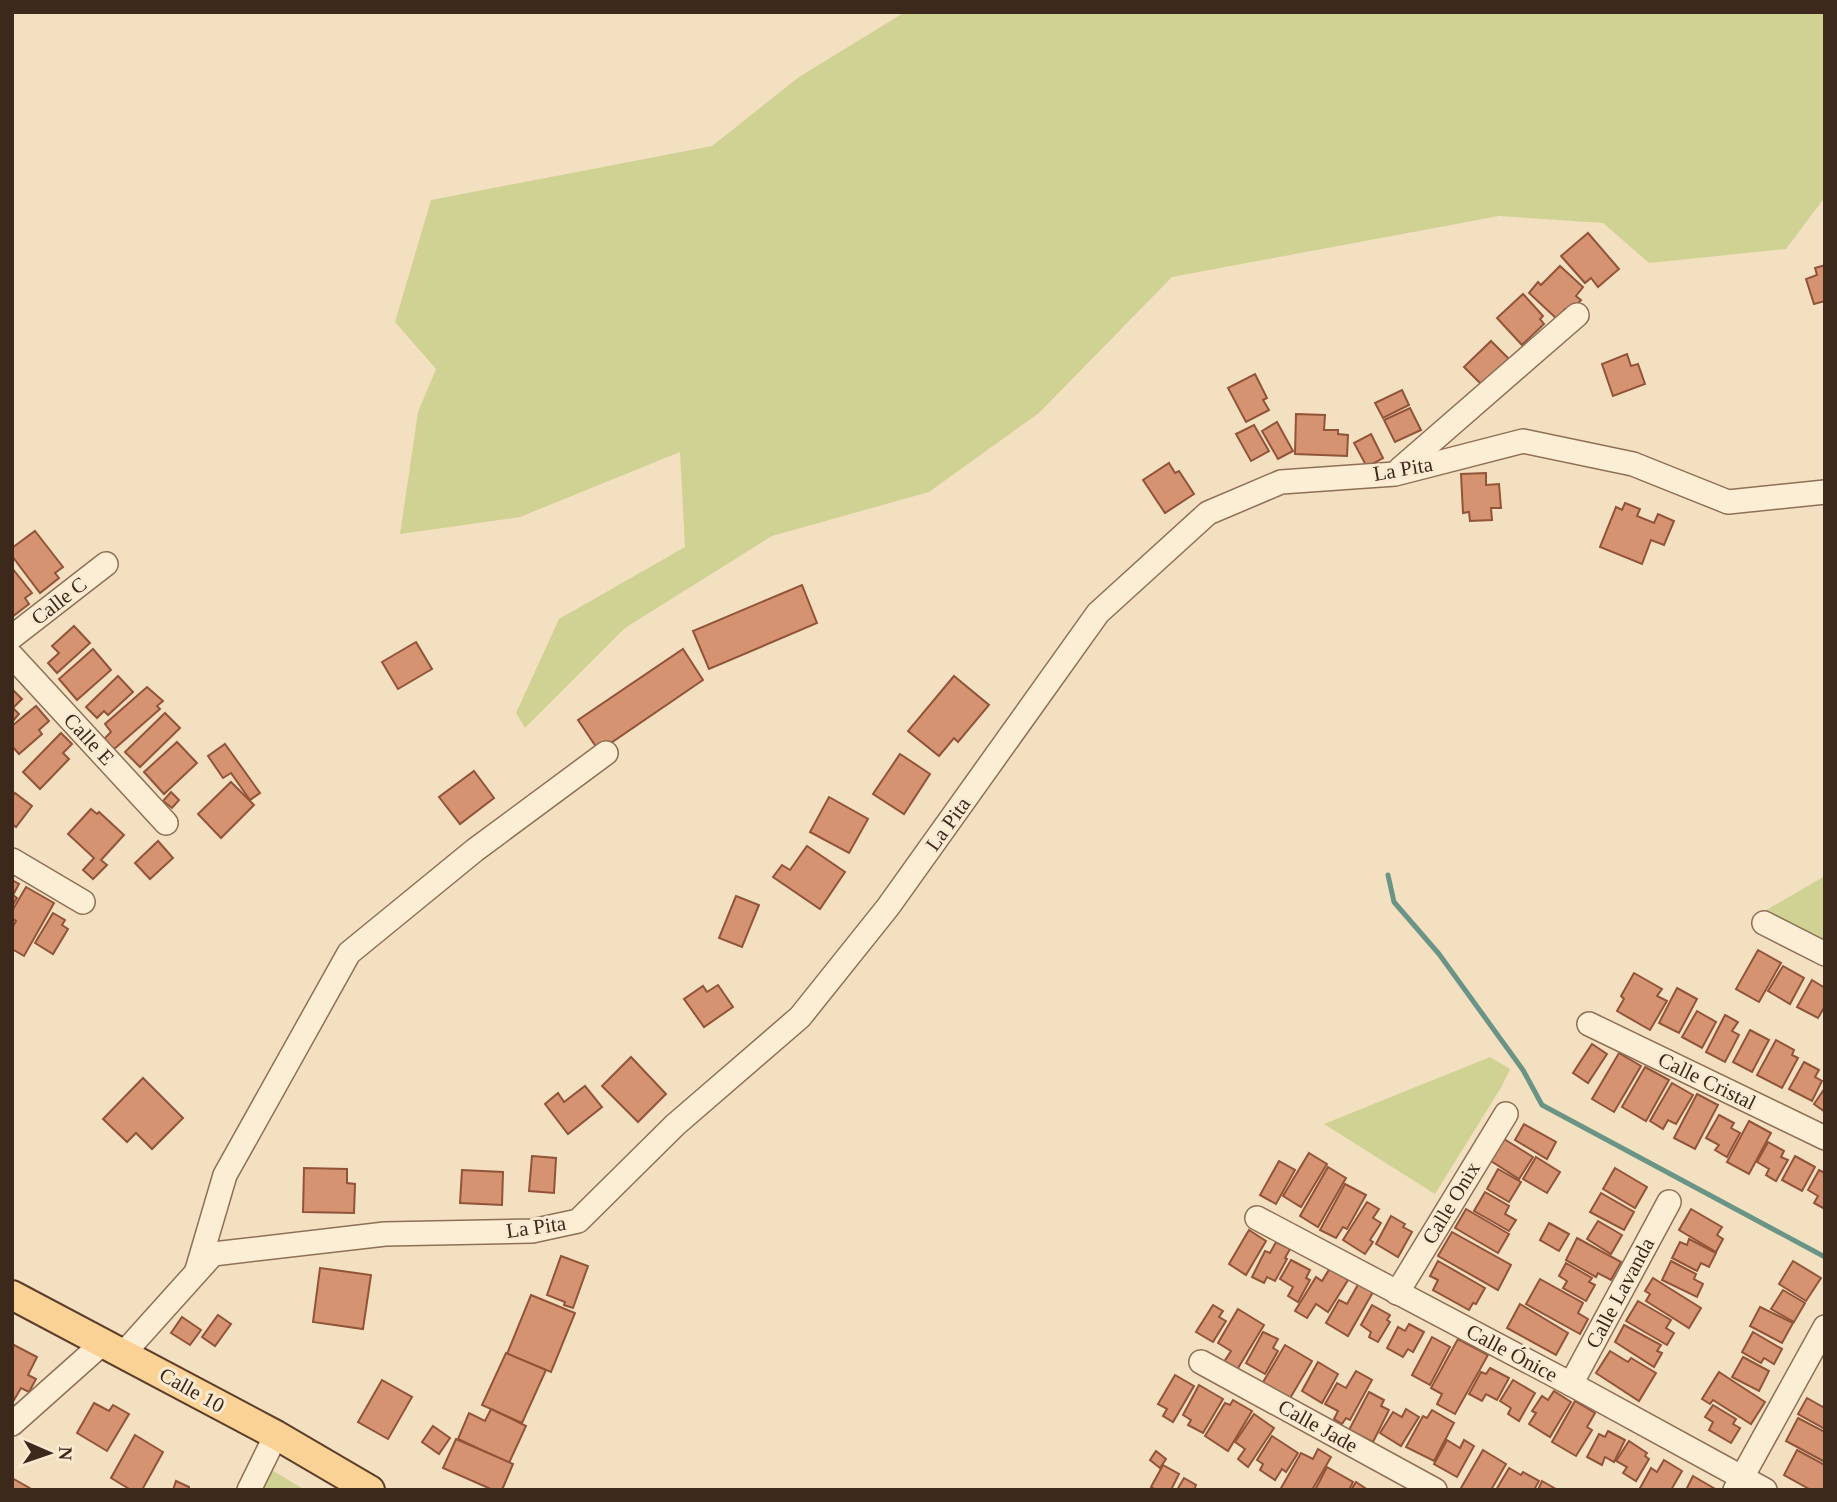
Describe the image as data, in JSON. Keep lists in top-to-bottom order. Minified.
{"streets":{"main road":["Calle 10"],"street":["La Pita","Calle C","Calle E","Calle Cristal","Calle Onix","Calle Lavanda","Calle Ónice","Calle Jade"]},"crossings":[["La Pita","Calle 10"],["Calle Onix","Calle Ónice"],["Calle Lavanda","Calle Ónice"]],"north":"right"}
